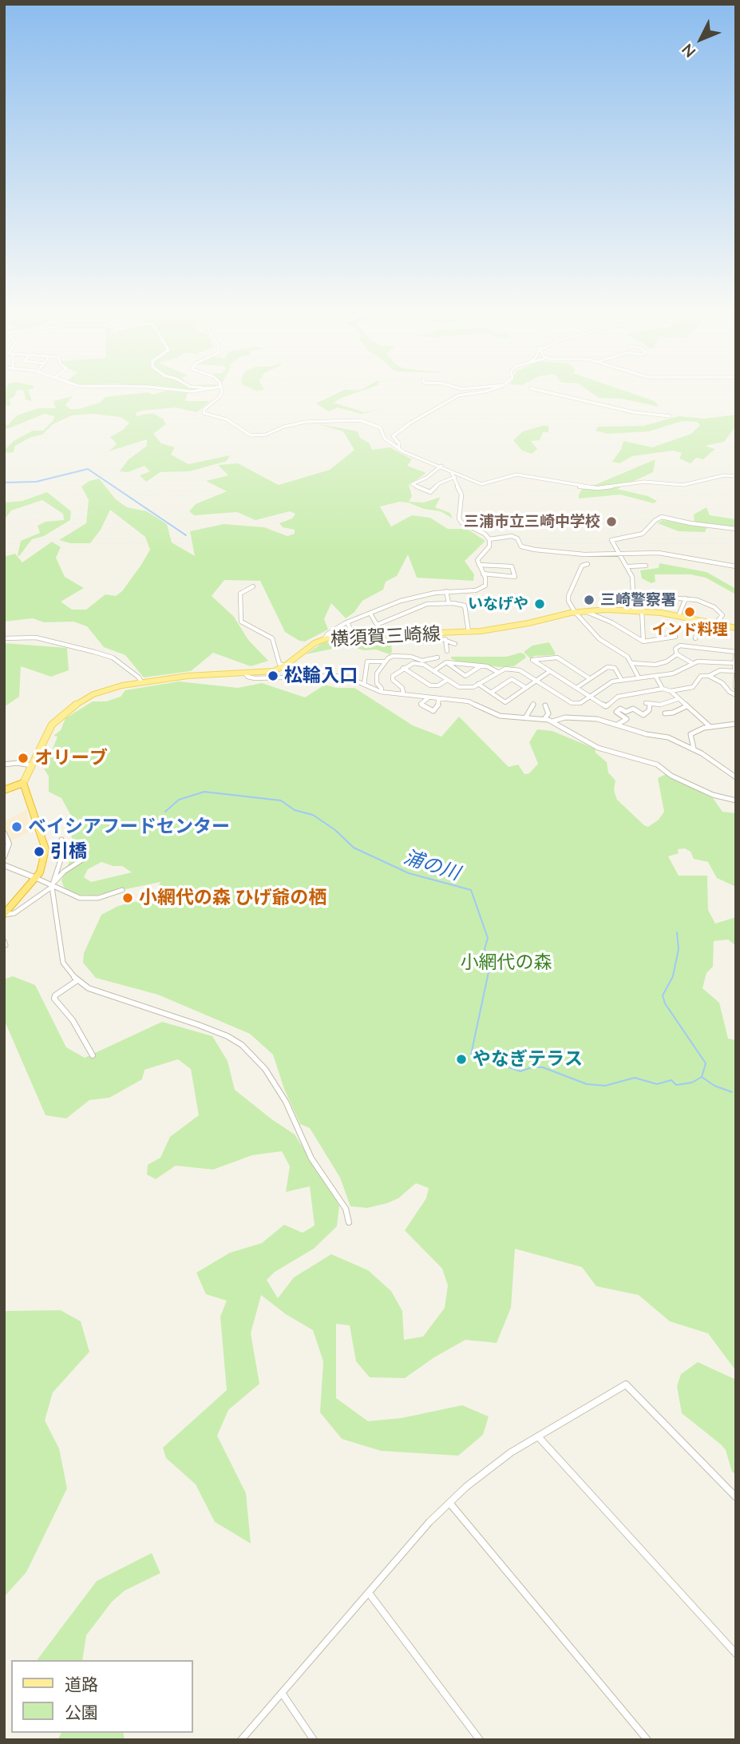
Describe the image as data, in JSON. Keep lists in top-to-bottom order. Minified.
{"streets":{"main road":["横須賀三崎線"]},"water":["浦の川"],"parks":["小網代の森"],"places":["三浦市立三崎中学校","三崎警察署","いなげや","インド料理","松輪入口","オリーブ","ベイシアフードセンター","引橋","小網代の森 ひげ爺の栖","やなぎテラス"],"legend":["道路","公園"],"north":"bottom left"}
